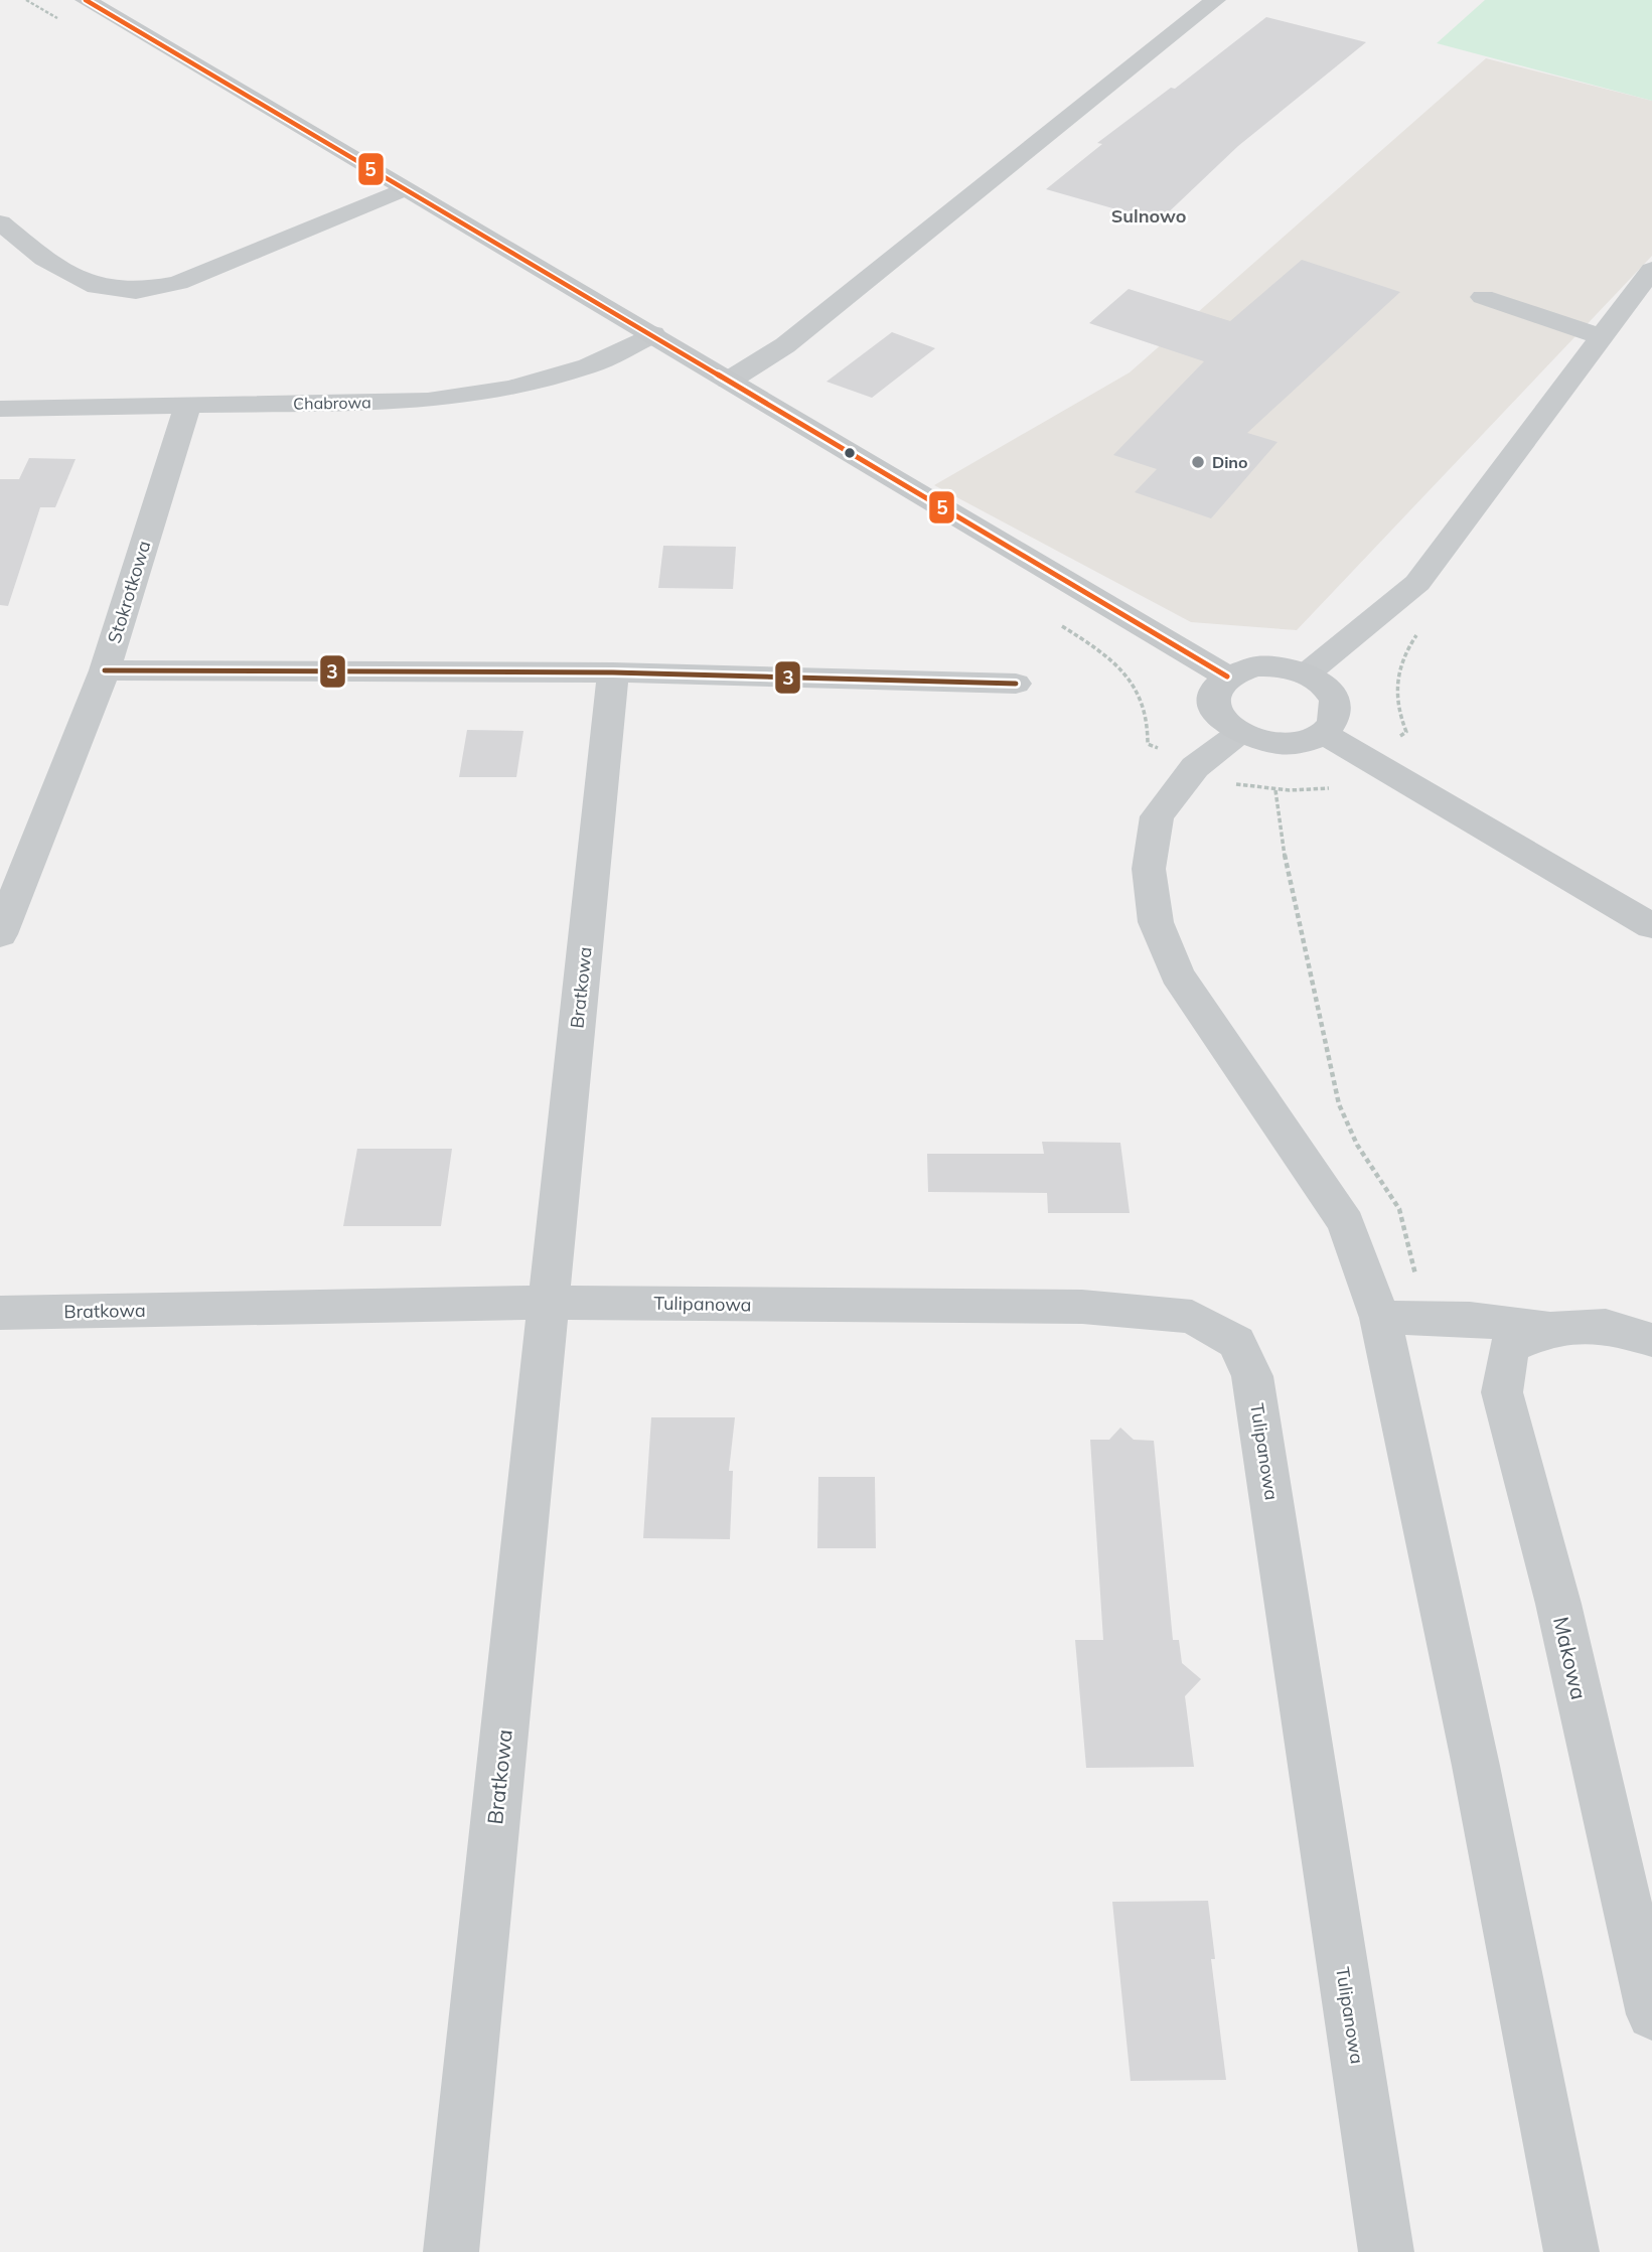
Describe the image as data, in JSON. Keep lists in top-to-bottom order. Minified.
{"streets":{"street":["Chabrowa","Stokrotkowa","Bratkowa","Tulipanowa","Makowa"]},"crossings":[["Chabrowa","Stokrotkowa"],["Bratkowa","Tulipanowa"]],"districts":["Sulnowo"],"places":["Dino"],"lines":["transit line 5","transit line 3"]}
